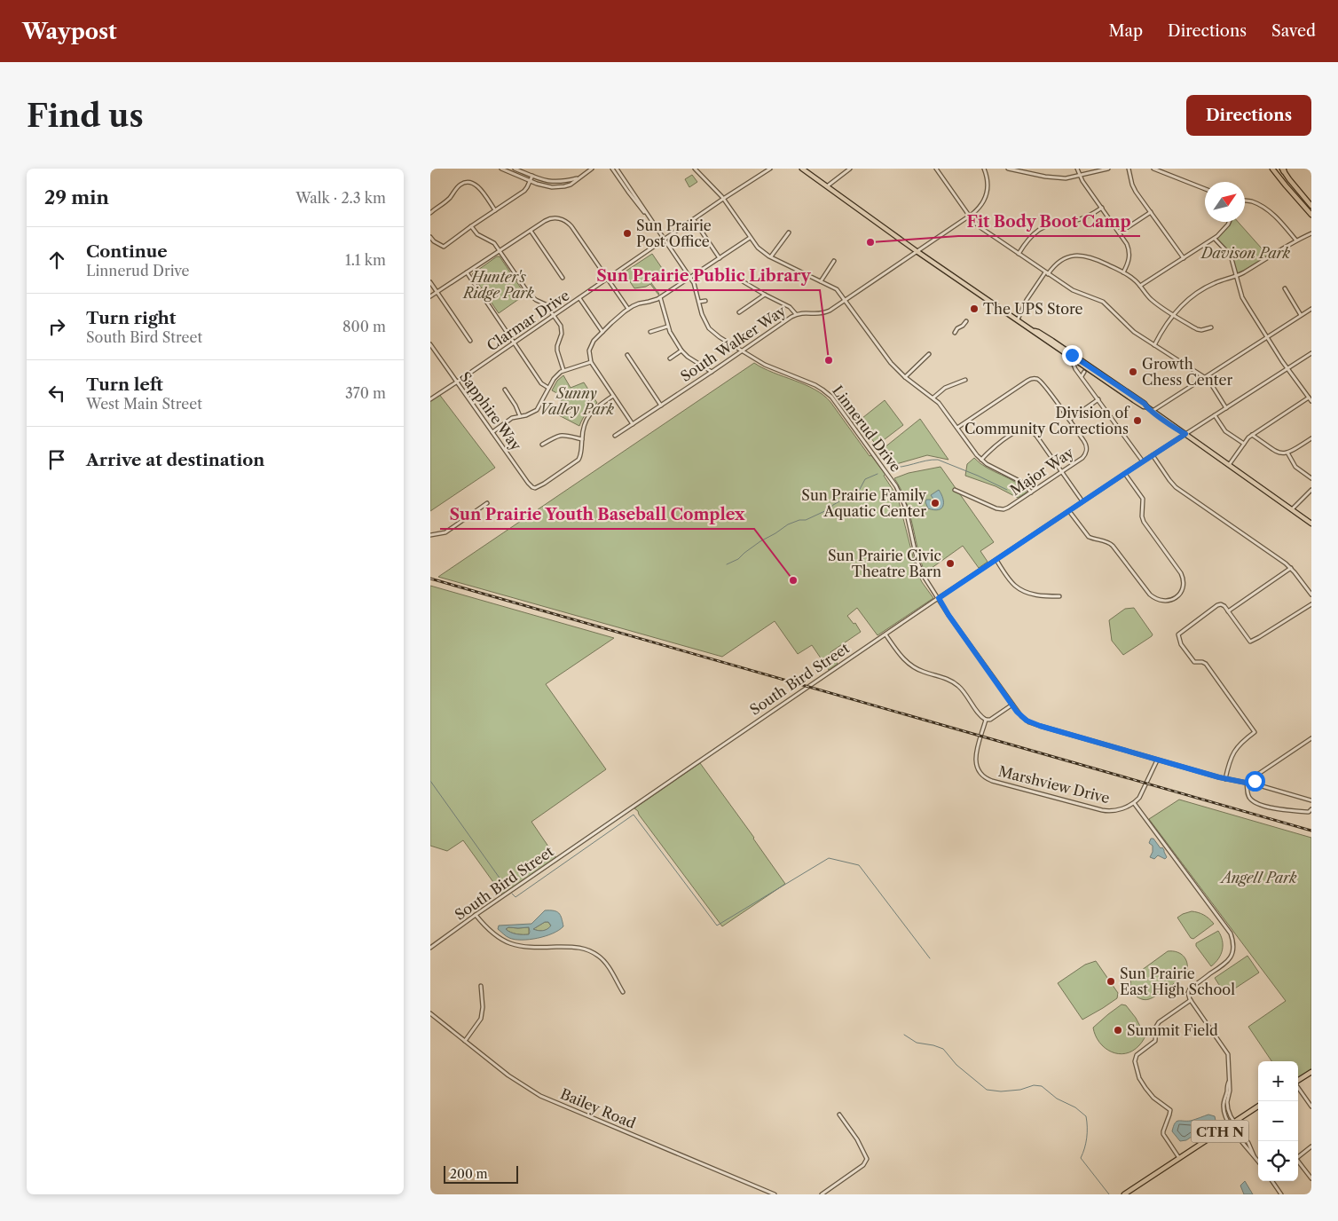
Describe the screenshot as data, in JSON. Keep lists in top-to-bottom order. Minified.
{"streets":{"main road":["CTH N"],"street":["Clarmar Drive","South Walker Way","Sapphire Way","Linnerud Drive","Major Way","South Bird Street","Marshview Drive","Bailey Road"]},"crossings":[["Clarmar Drive","Sapphire Way"],["Clarmar Drive","Linnerud Drive"],["South Walker Way","Linnerud Drive"],["Linnerud Drive","South Bird Street"]],"parks":["Davison Park","Hunter's Ridge Park","Sunny Valley Park","Angell Park"],"places":["Sun Prairie Post Office","Fit Body Boot Camp","The UPS Store","Sun Prairie Public Library","Growth Chess Center","Division of Community Corrections","Sun Prairie Family Aquatic Center","Sun Prairie Civic Theatre Barn","Sun Prairie Youth Baseball Complex","Sun Prairie East High School","Summit Field"],"scale_bar":"200 m","north":"top right","page":{"header":"Waypost","nav":["Map","Directions","Saved"],"buttons":"Directions","title":"Find us","heading":["29 min","Walk · 2.3 km"],"list":[["Continue","Linnerud Drive","1.1 km"],["Turn right","South Bird Street","800 m"],["Turn left","West Main Street","370 m"],"Arrive at destination"],"map_buttons":["+","−"],"scale":"200 m"}}
